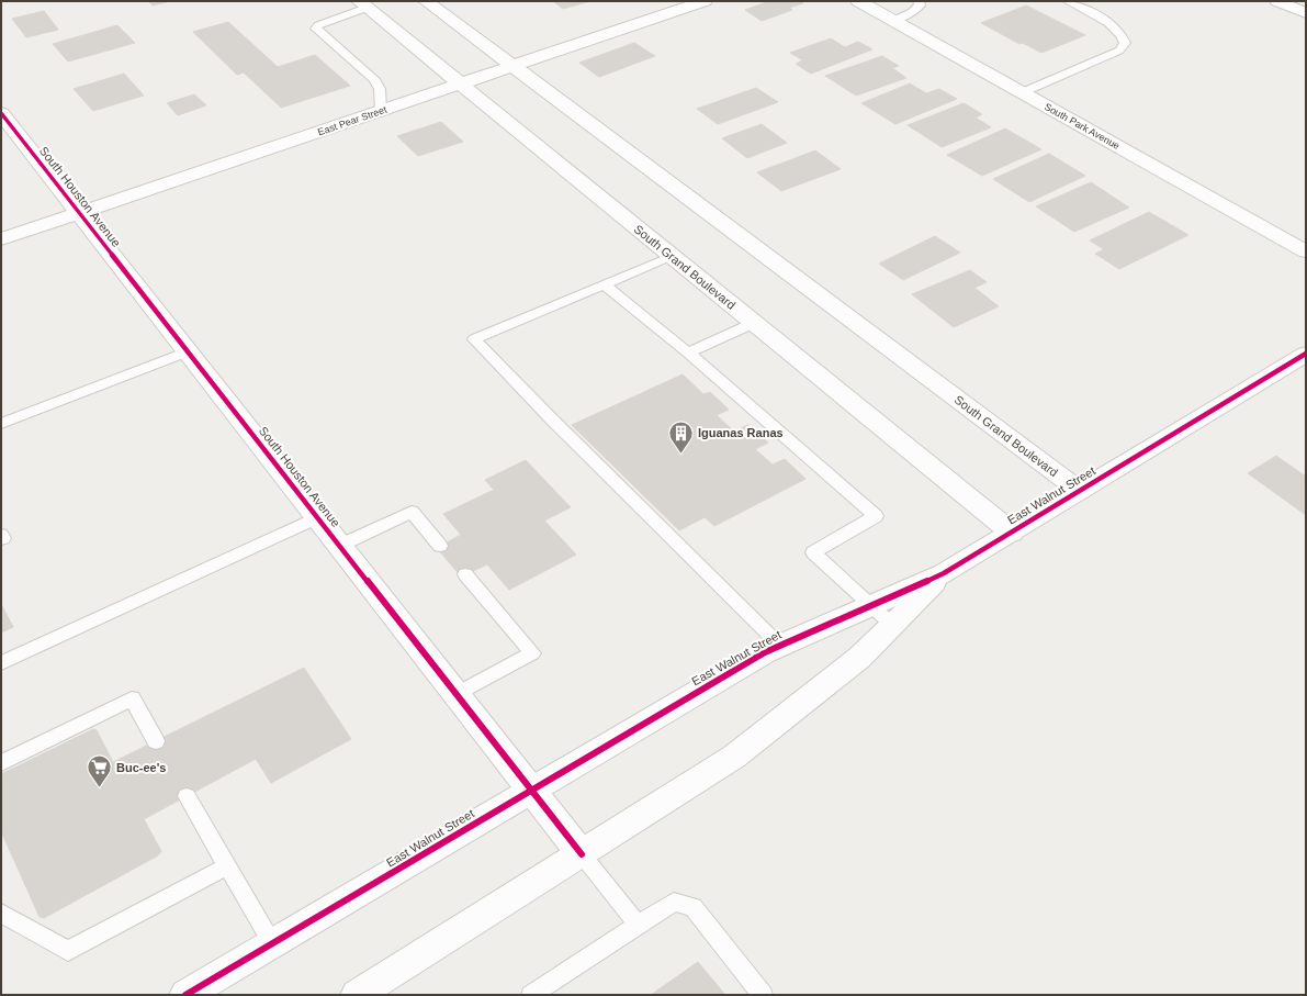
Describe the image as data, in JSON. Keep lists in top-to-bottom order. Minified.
{"streets":{"street":["East Pear Street","South Park Avenue","South Houston Avenue","South Grand Boulevard","East Walnut Street"]},"crossings":[["East Pear Street","South Houston Avenue"],["East Pear Street","South Grand Boulevard"],["South Houston Avenue","East Walnut Street"],["South Grand Boulevard","East Walnut Street"]],"places":{"building":["Iguanas Ranas"],"supermarket":["Buc-ee's"]}}
